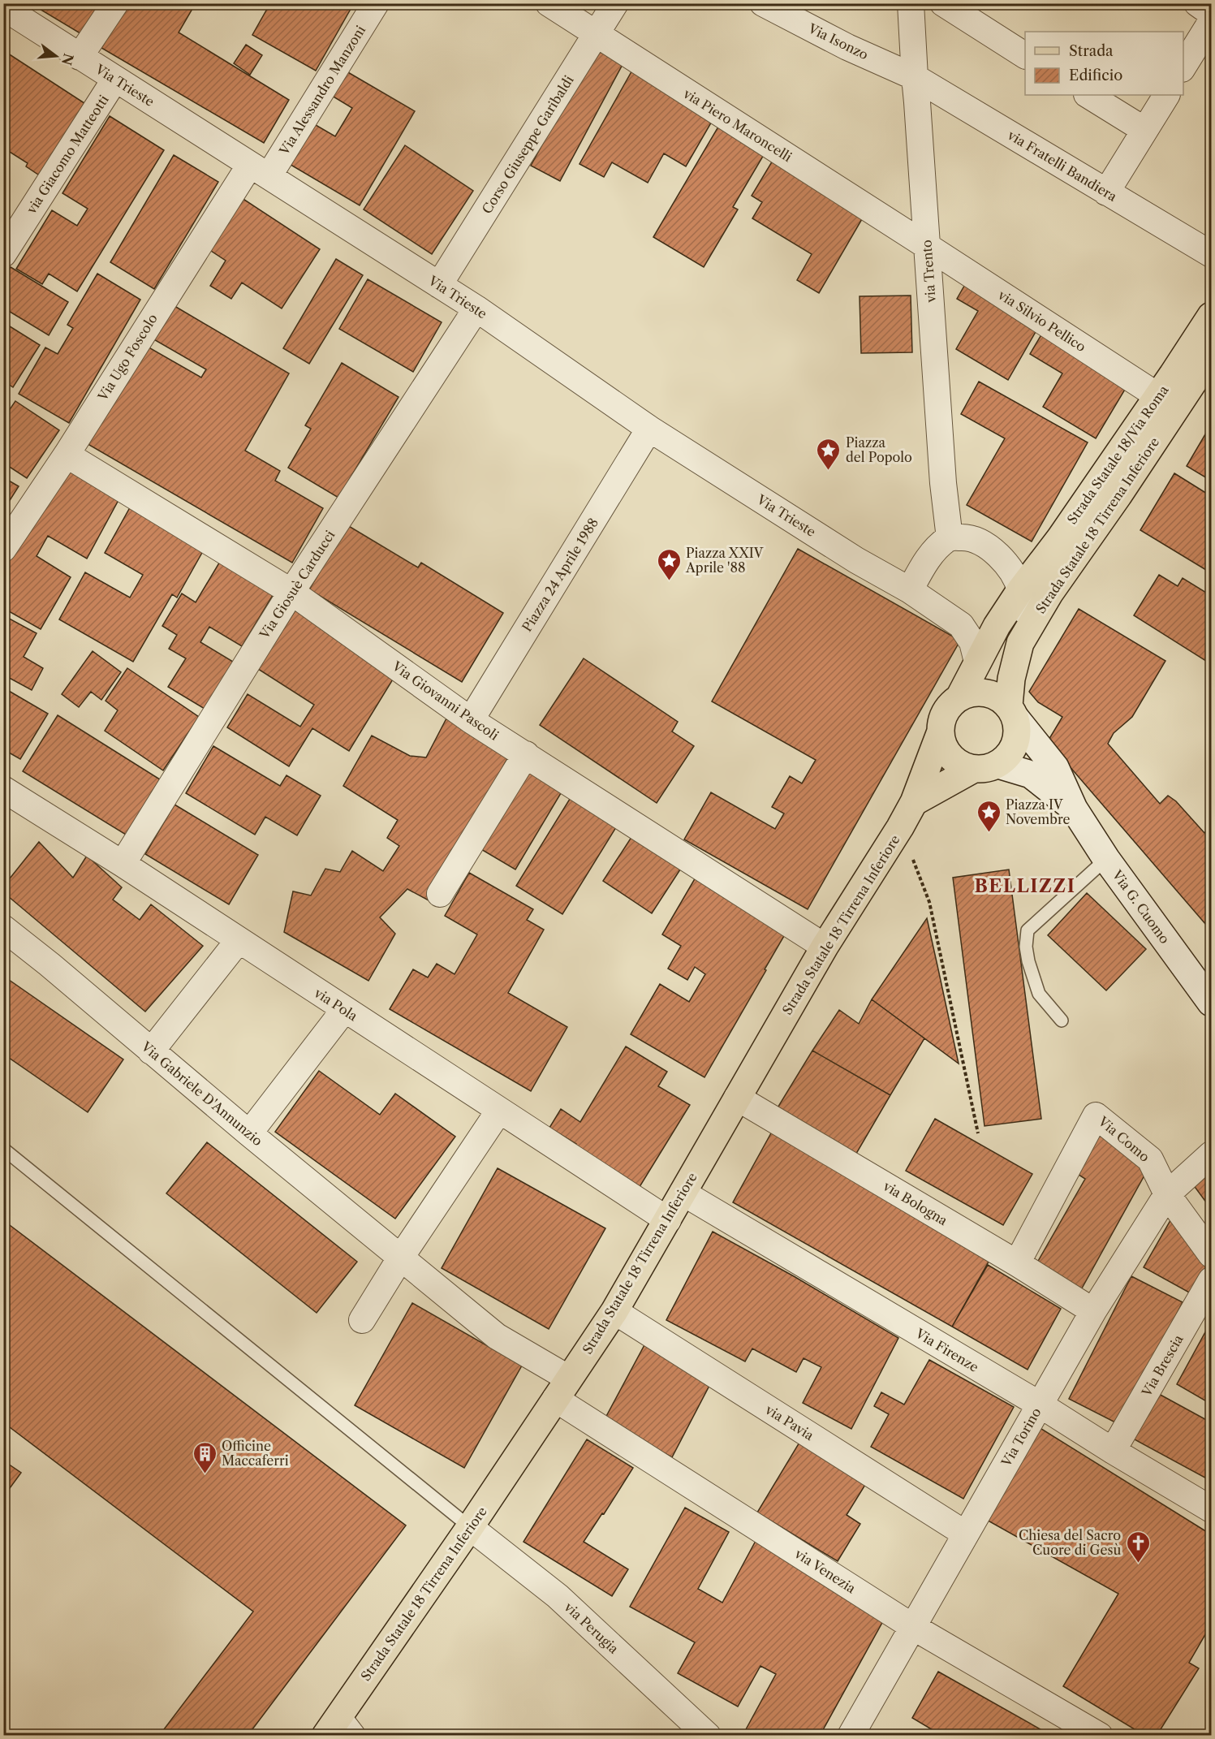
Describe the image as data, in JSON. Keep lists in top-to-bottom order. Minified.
{"streets":{"main road":["Strada Statale 18/Via Roma","Strada Statale 18 Tirrena Inferiore","Via G. Cuomo"],"street":["Via Isonzo","Via Trieste","Via Alessandro Manzoni","via Piero Maroncelli","Corso Giuseppe Garibaldi","via Giacomo Matteotti","via Fratelli Bandiera","via Trento","via Silvio Pellico","Via Ugo Foscolo","Piazza 24 Aprile 1988","Via Giosuè Carducci","Via Giovanni Pascoli","via Pola","Via Gabriele D'Annunzio","Via Como","via Bologna","Via Firenze","Via Brescia","via Pavia","Via Torino","via Venezia","via Perugia"]},"crossings":[["Via Isonzo","via Fratelli Bandiera"],["Via Isonzo","via Trento"],["Via Trieste","Via Alessandro Manzoni"],["Via Trieste","Corso Giuseppe Garibaldi"],["Via Trieste","via Giacomo Matteotti"],["Via Trieste","Via Ugo Foscolo"],["Via Trieste","Strada Statale 18 Tirrena Inferiore"],["Via Trieste","Piazza 24 Aprile 1988"],["Via Trieste","Via Giosuè Carducci"],["Via Alessandro Manzoni","Via Ugo Foscolo"],["via Piero Maroncelli","Corso Giuseppe Garibaldi"],["via Piero Maroncelli","via Trento"],["via Piero Maroncelli","via Silvio Pellico"],["via Fratelli Bandiera","via Trento"],["via Trento","via Silvio Pellico"],["via Silvio Pellico","Strada Statale 18/Via Roma"],["Via Ugo Foscolo","Via Giovanni Pascoli"],["Strada Statale 18/Via Roma","Strada Statale 18 Tirrena Inferiore"],["Strada Statale 18 Tirrena Inferiore","Via Giovanni Pascoli"],["Strada Statale 18 Tirrena Inferiore","Via G. Cuomo"],["Strada Statale 18 Tirrena Inferiore","via Pola"],["Strada Statale 18 Tirrena Inferiore","Via Gabriele D'Annunzio"],["Strada Statale 18 Tirrena Inferiore","via Bologna"],["Strada Statale 18 Tirrena Inferiore","Via Firenze"],["Strada Statale 18 Tirrena Inferiore","via Pavia"],["Strada Statale 18 Tirrena Inferiore","via Venezia"],["Strada Statale 18 Tirrena Inferiore","via Perugia"],["Piazza 24 Aprile 1988","Via Giovanni Pascoli"],["Via Giosuè Carducci","Via Giovanni Pascoli"],["Via Giosuè Carducci","via Pola"],["Via Gabriele D'Annunzio","via Venezia"],["Via Como","via Bologna"],["Via Como","Via Torino"],["via Bologna","Via Torino"],["Via Firenze","Via Brescia"],["Via Firenze","Via Torino"],["via Pavia","Via Torino"],["Via Torino","via Venezia"]],"districts":["BELLIZZI"],"places":{"place":["Piazza del Popolo","Piazza XXIV Aprile '88","Piazza IV Novembre"],"building":["Officine Maccaferri"],"church":["Chiesa del Sacro Cuore di Gesù"]},"legend":["Strada","Edificio"],"north":"right"}
